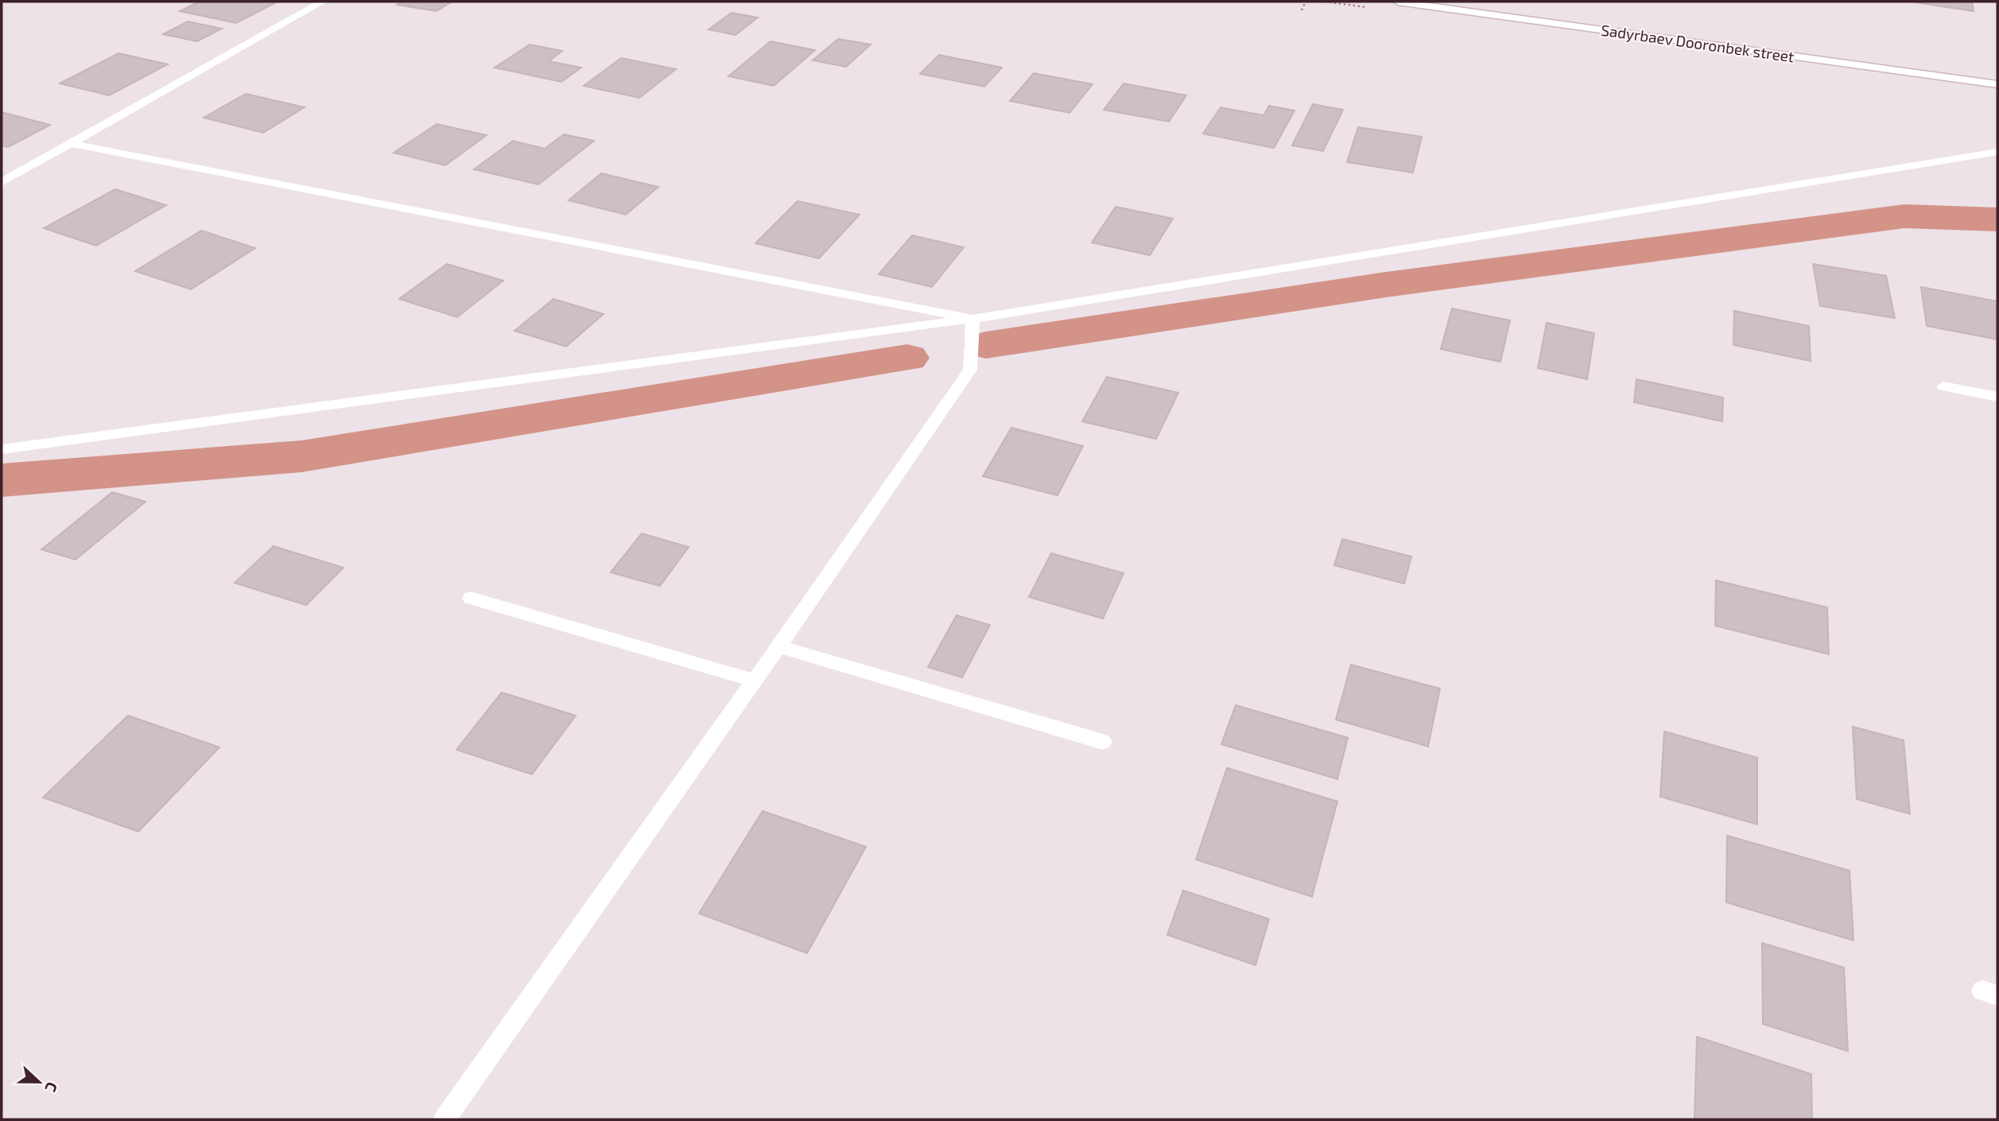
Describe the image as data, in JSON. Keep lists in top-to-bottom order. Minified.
{"streets":{"street":["Sadyrbaev Dooronbek street"]},"north":"right"}
